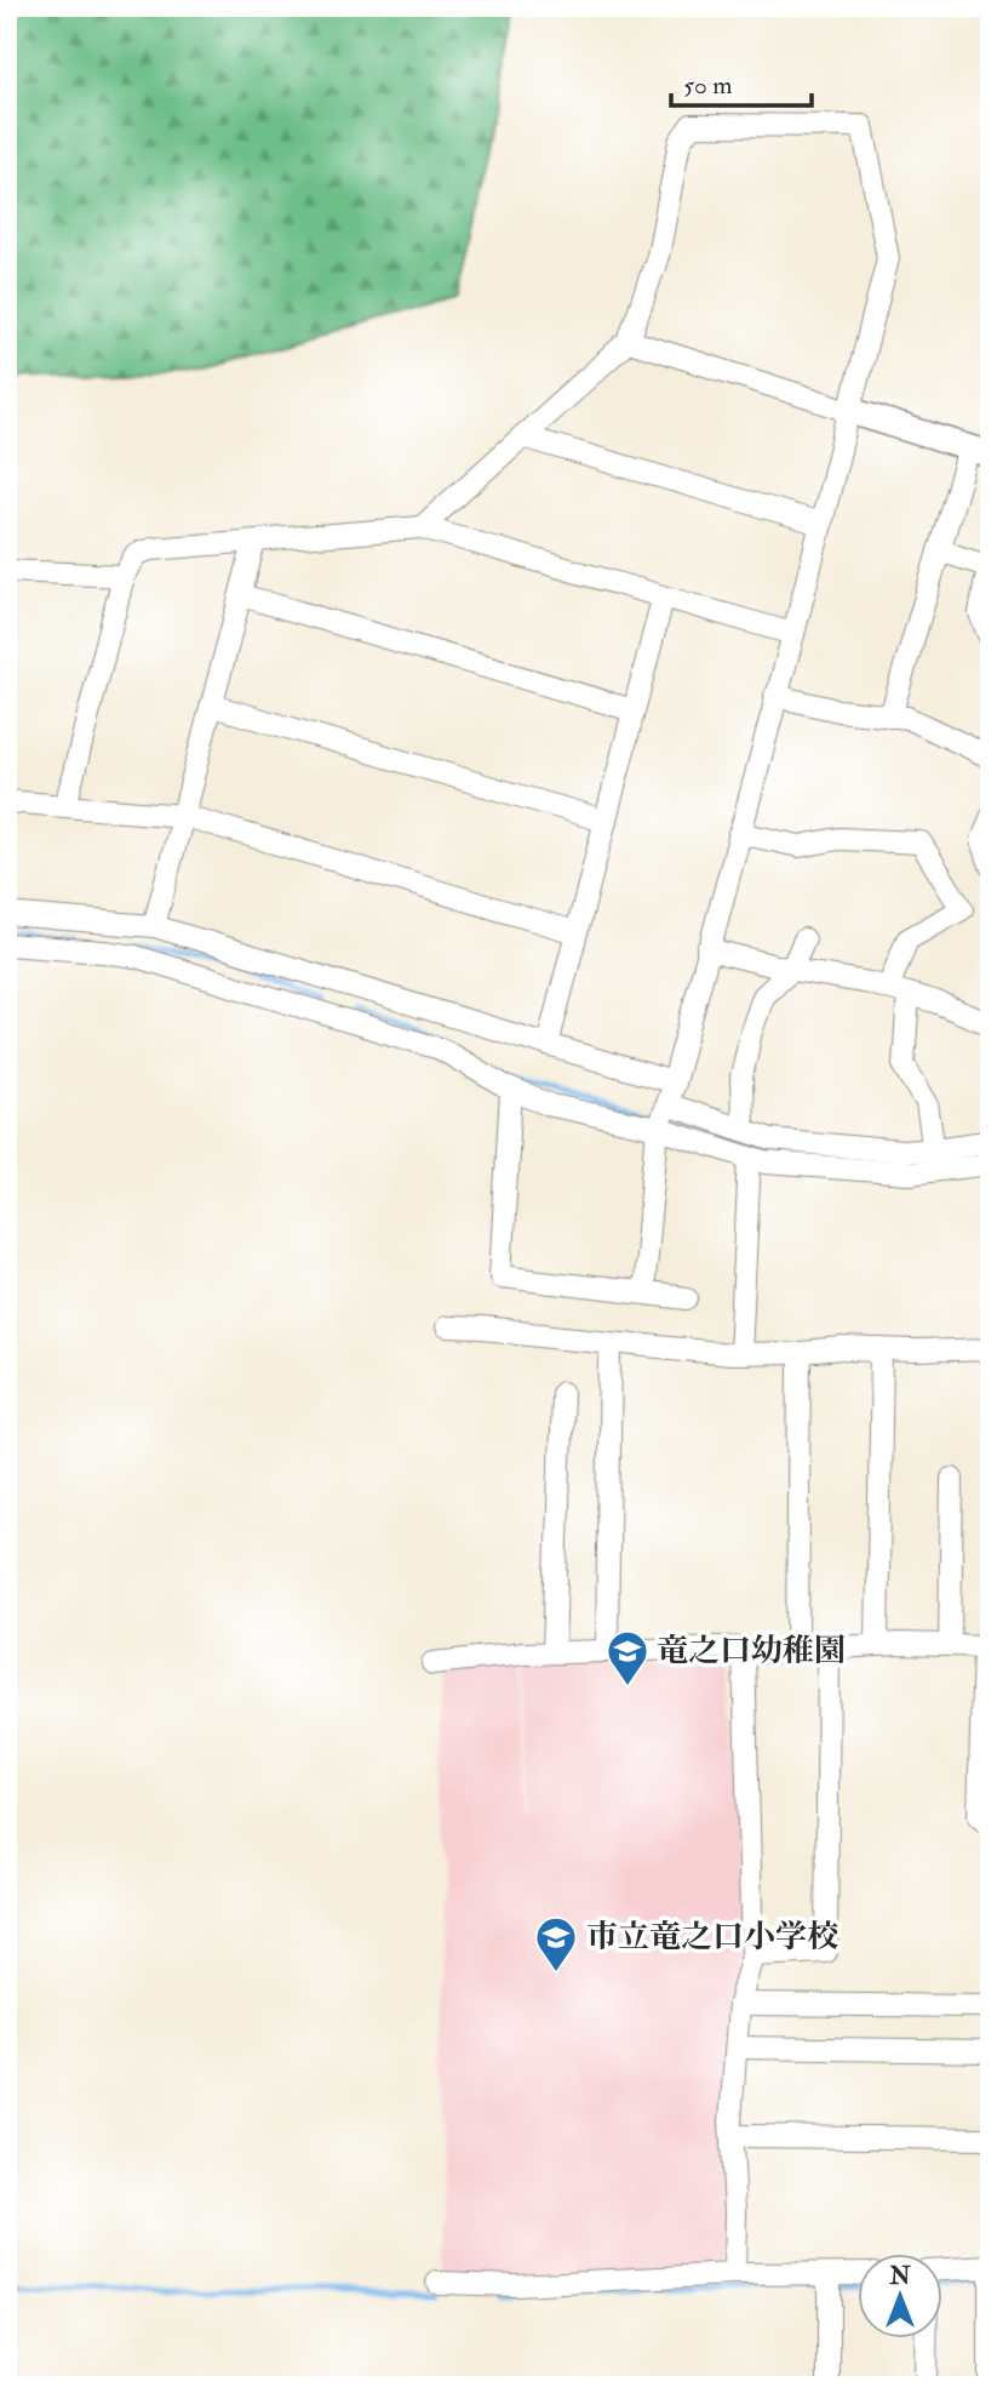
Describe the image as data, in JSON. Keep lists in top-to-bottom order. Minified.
{"places":{"school or university":["竜之口幼稚園","市立竜之口小学校"]},"scale_bar":"50 m","north":"top"}
